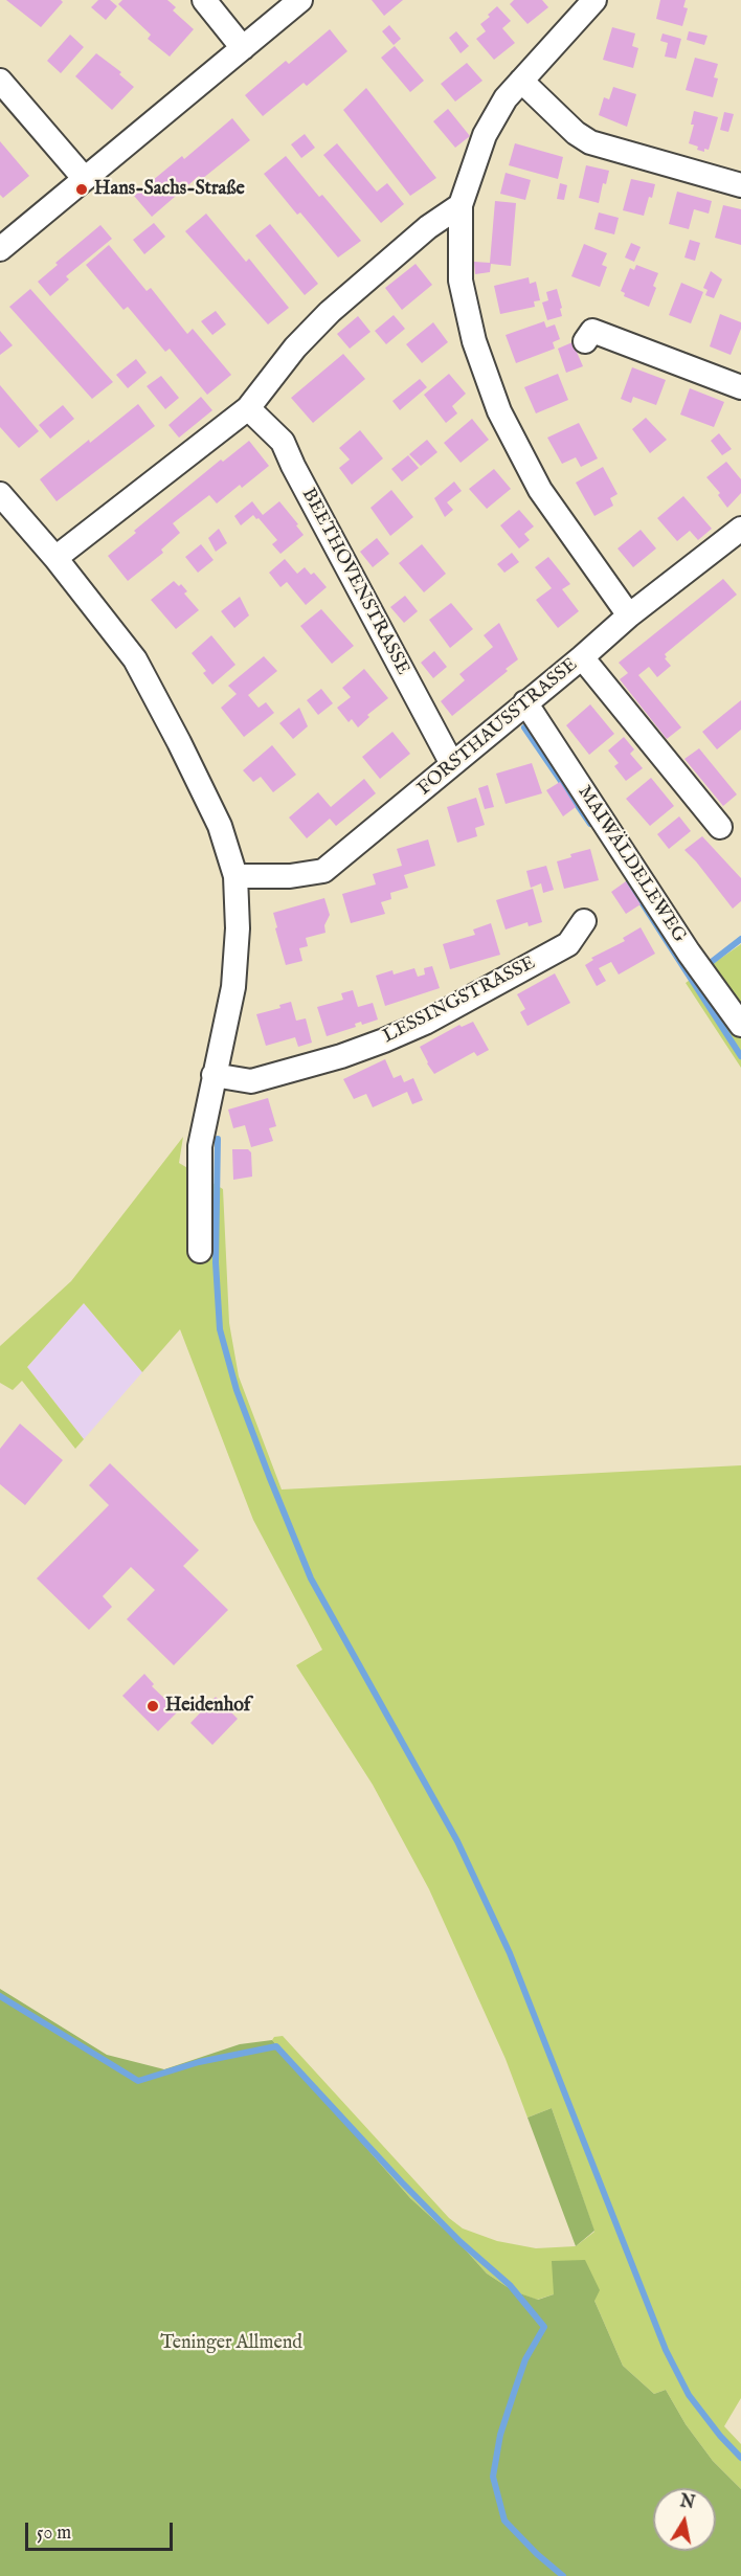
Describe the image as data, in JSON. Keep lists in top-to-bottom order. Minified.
{"streets":{"street":["BEETHOVENSTRASSE","FORSTHAUSSTRASSE","MAIWÄLDELEWEG","LESSINGSTRASSE"]},"crossings":[["BEETHOVENSTRASSE","FORSTHAUSSTRASSE"],["FORSTHAUSSTRASSE","MAIWÄLDELEWEG"]],"parks":["Teninger Allmend"],"places":["Hans-Sachs-Straße","Heidenhof"],"scale_bar":"50 m","north":"top"}
